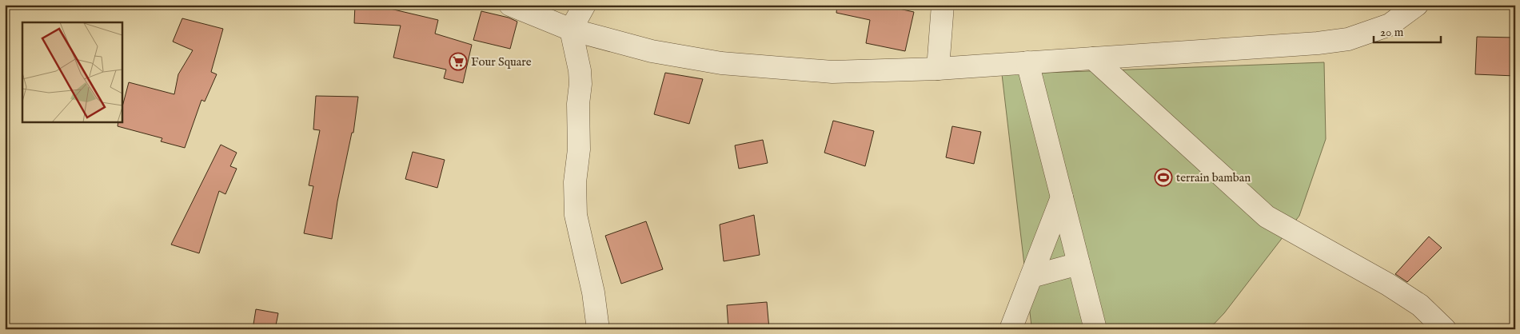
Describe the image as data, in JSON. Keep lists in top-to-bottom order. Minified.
{"places":{"supermarket":["Four Square"],"sports":["terrain bamban"]},"scale_bar":"20 m"}
